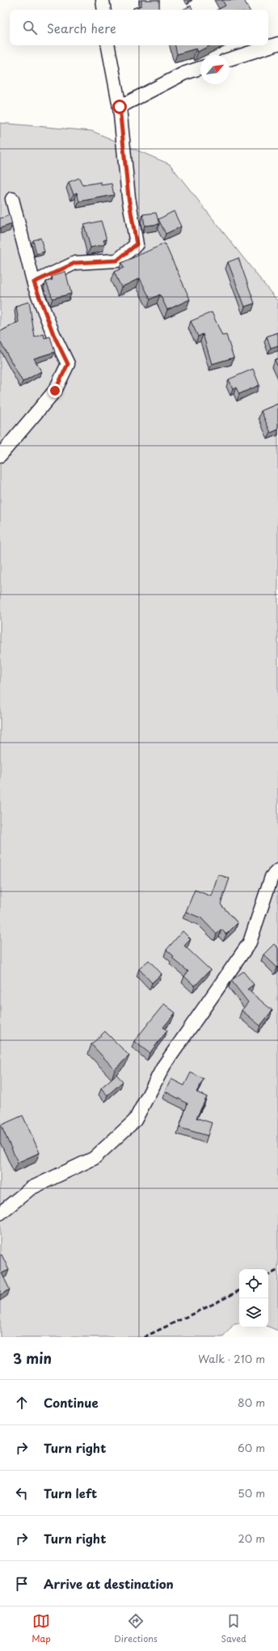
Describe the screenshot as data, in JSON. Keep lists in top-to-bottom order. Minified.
{"north":"top right","page":{"search":"Search here","heading":["3 min","Walk · 210 m"],"list":[["Continue","80 m"],["Turn right","60 m"],["Turn left","50 m"],["Turn right","20 m"],"Arrive at destination"],"nav":["Map","Directions","Saved"]}}
